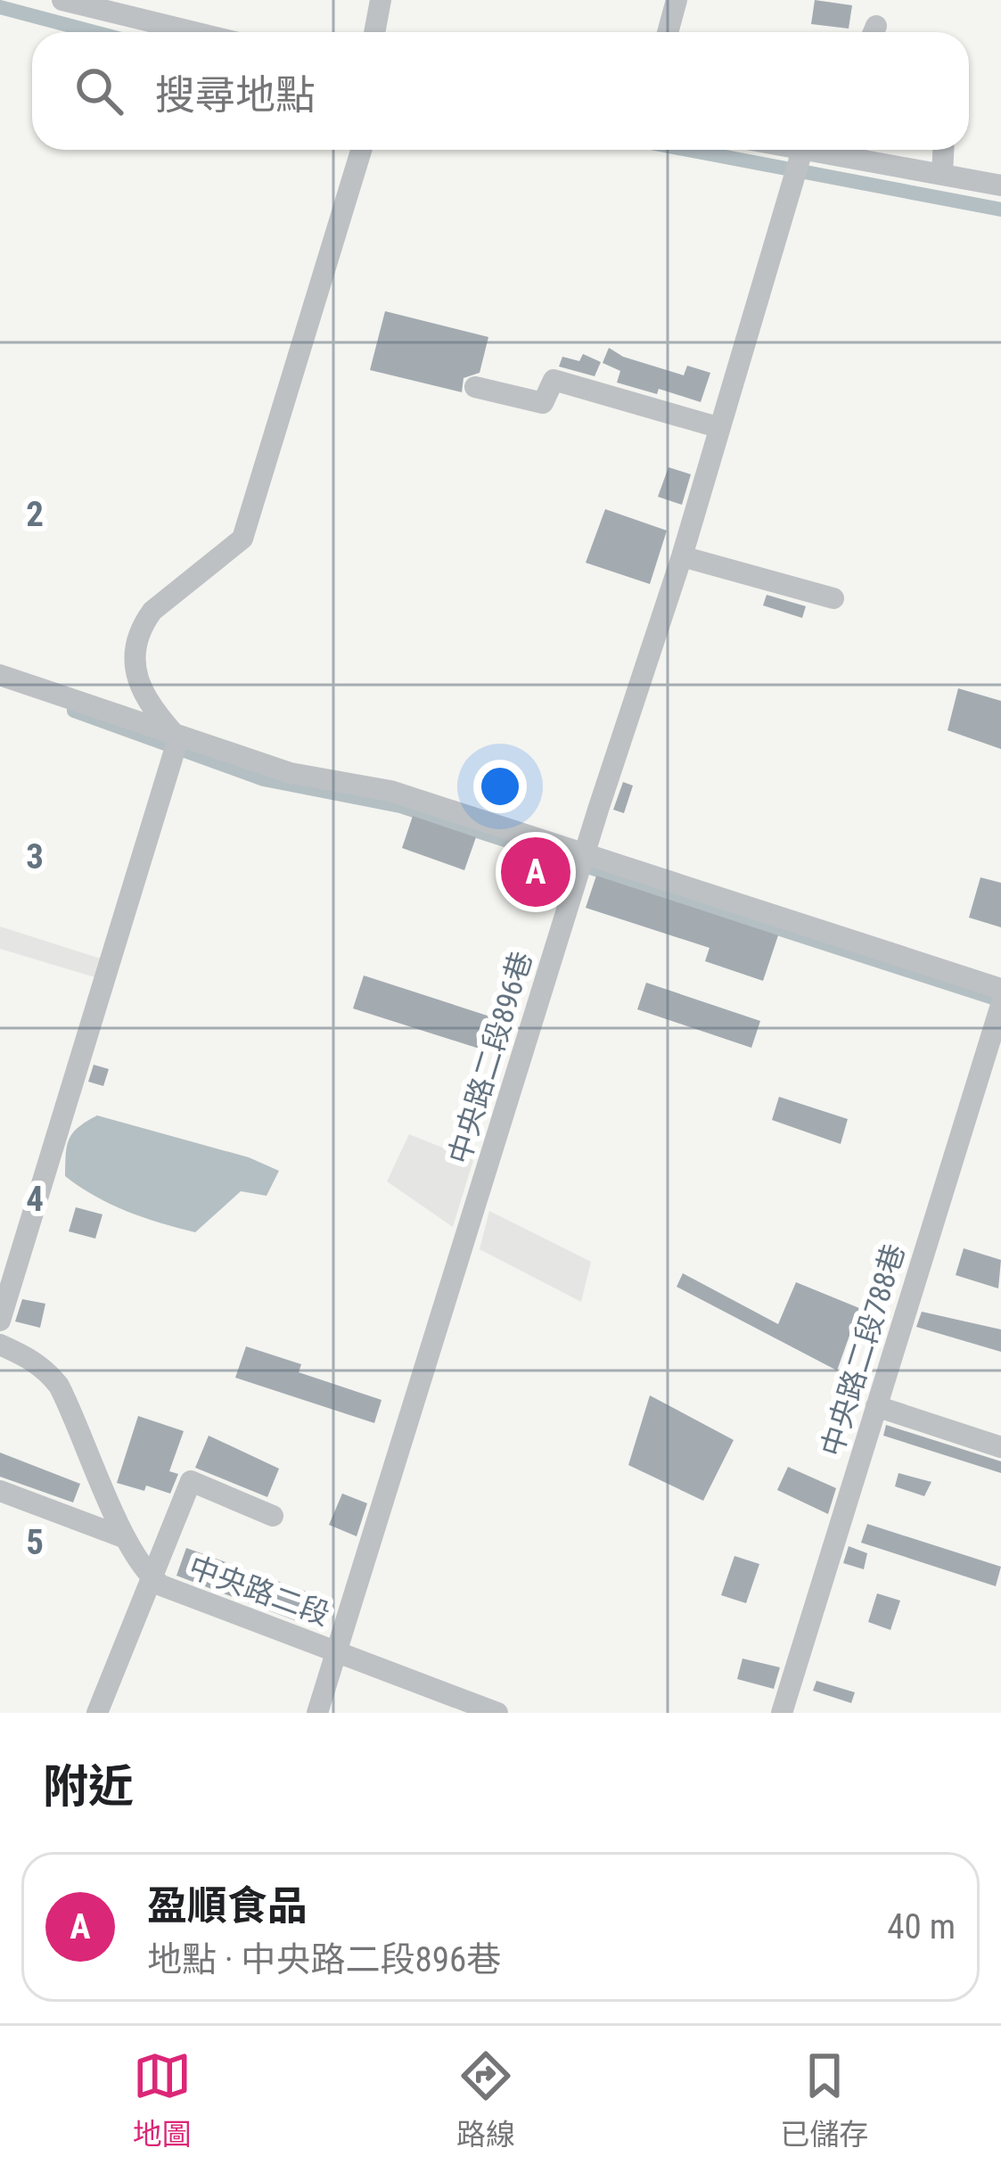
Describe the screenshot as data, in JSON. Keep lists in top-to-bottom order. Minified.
{"streets":{"street":["中央路二段896巷","中央路二段788巷","中央路二段"]},"crossings":[["中央路二段896巷","中央路二段"]],"page":{"search":"搜尋地點","pins":"A","heading":"附近","list":[{"mark":"A","name":"盈順食品","note":"地點 · 中央路二段896巷","value":"40 m"}],"nav":["地圖","路線","已儲存"]},"grid":{"rows":["2","3","4","5"]}}
